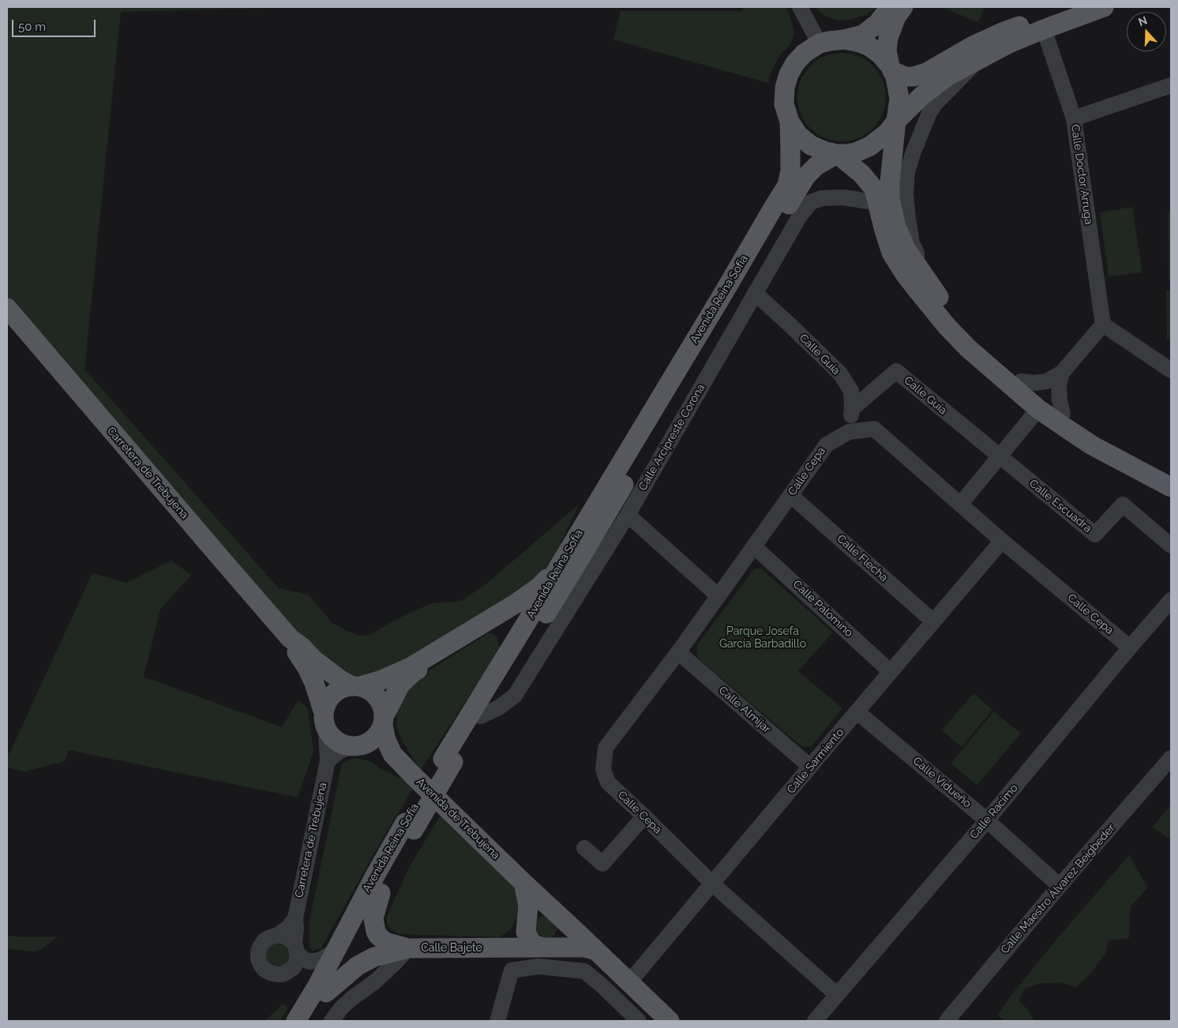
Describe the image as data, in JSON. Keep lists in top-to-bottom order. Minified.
{"streets":{"main road":["Avenida Reina Sofía","Carretera de Trebujena","Avenida de Trebujena","Calle Bajete"],"street":["Calle Doctor Arruga","Calle Guia","Calle Guía","Calle Arcipreste Corona","Calle Cepa","Calle Escuadra","Calle Flecha","Calle Palomino","Calle Almijar","Calle Sarmiento","Calle Vidueño","Calle Racimo","Calle Maestro Álvarez Beigbeder"]},"crossings":[["Avenida Reina Sofía","Calle Arcipreste Corona"],["Calle Guia","Calle Guía"],["Calle Guia","Calle Arcipreste Corona"],["Calle Guia","Calle Cepa"],["Calle Guía","Calle Escuadra"],["Calle Cepa","Calle Flecha"],["Calle Cepa","Calle Palomino"],["Calle Cepa","Calle Almijar"],["Calle Cepa","Calle Sarmiento"],["Calle Cepa","Calle Racimo"],["Carretera de Trebujena","Avenida de Trebujena"],["Calle Flecha","Calle Sarmiento"],["Calle Palomino","Calle Sarmiento"],["Calle Almijar","Calle Sarmiento"],["Calle Sarmiento","Calle Vidueño"],["Calle Sarmiento","Avenida de Trebujena"],["Calle Vidueño","Calle Racimo"],["Calle Vidueño","Calle Maestro Álvarez Beigbeder"],["Avenida de Trebujena","Calle Bajete"]],"parks":["Parque Josefa García Barbadillo"],"scale_bar":"50 m","north":"top"}
